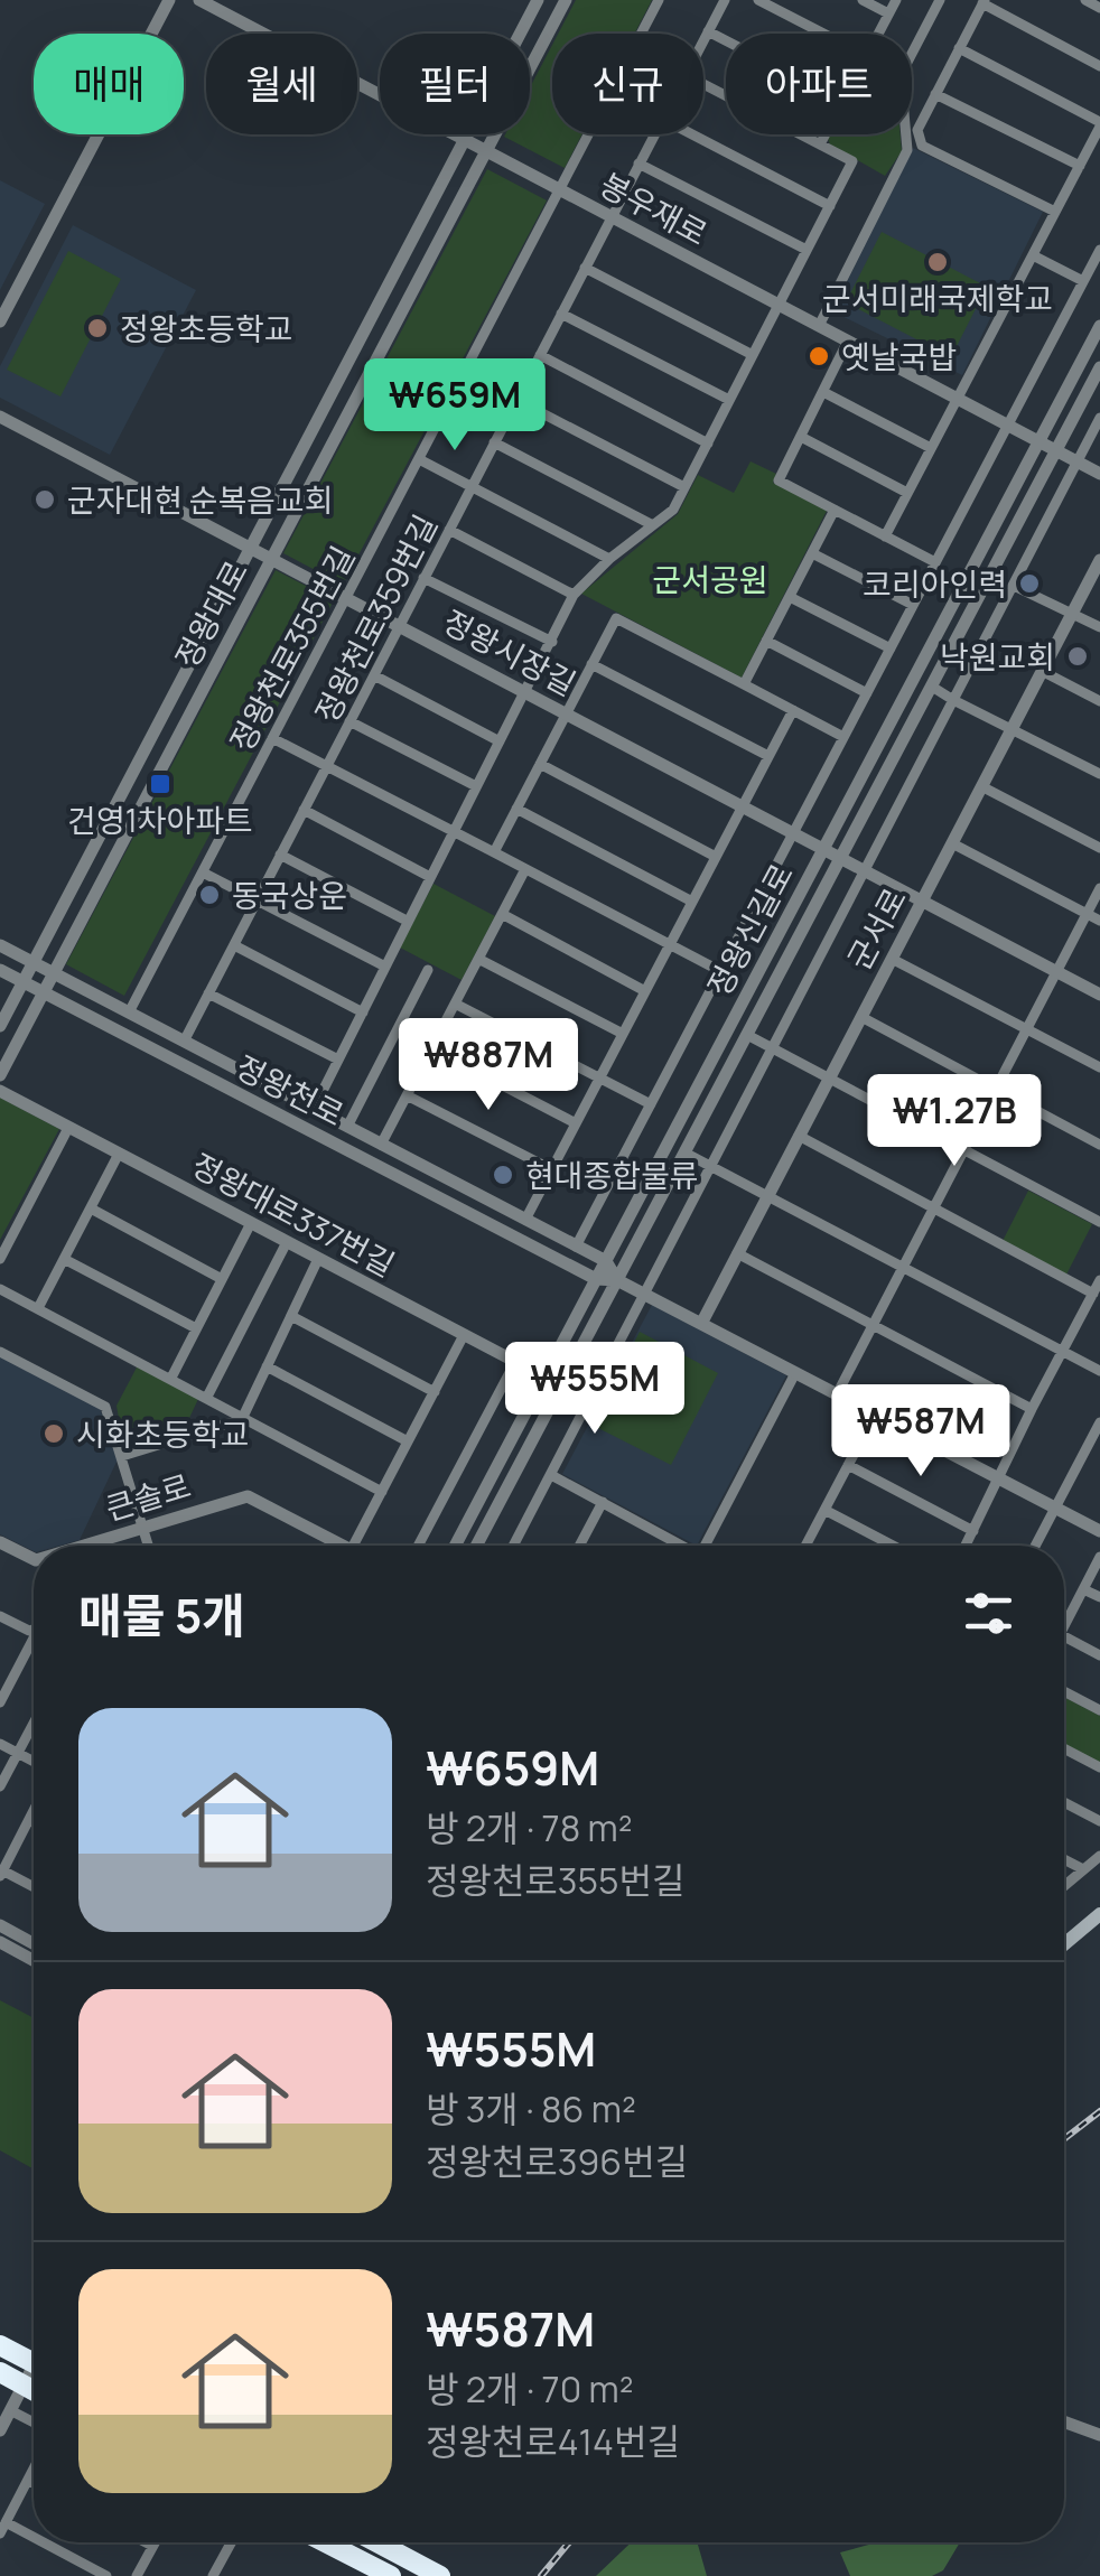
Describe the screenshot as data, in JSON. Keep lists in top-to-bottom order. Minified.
{"streets":{"street":["봉우재로","정왕대로","정왕천로359번길","정왕천로355번길","정왕시장길","군서로","정왕신길로","정왕천로","정왕대로337번길","큰솔로"]},"crossings":[["봉우재로","정왕대로"],["봉우재로","정왕천로359번길"],["봉우재로","정왕천로355번길"],["봉우재로","정왕신길로"],["정왕대로","정왕시장길"],["정왕대로","정왕천로"],["정왕천로359번길","정왕시장길"],["정왕천로359번길","정왕천로"],["정왕천로355번길","정왕시장길"],["정왕천로355번길","정왕천로"],["정왕시장길","군서로"],["정왕시장길","정왕신길로"],["군서로","정왕천로"],["정왕신길로","정왕천로"],["정왕신길로","정왕대로337번길"]],"parks":["군서공원"],"places":{"other":["군서미래국제학교","정왕초등학교","옛날국밥","군자대현 순복음교회","코리아인력","낙원교회","동국상운","현대종합물류","시화초등학교"],"transit":["건영1차아파트"]},"page":{"chip":["매매","월세","필터","신규","아파트"],"price":["₩659M","₩887M","₩1.27B","₩555M","₩587M"],"heading":"매물 5개","list":[{"name":"₩659M","note":"방 2개 · 78 m² · 정왕천로355번길"},{"name":"₩555M","note":"방 3개 · 86 m² · 정왕천로396번길"},{"name":"₩587M","note":"방 2개 · 70 m² · 정왕천로414번길"}]}}
